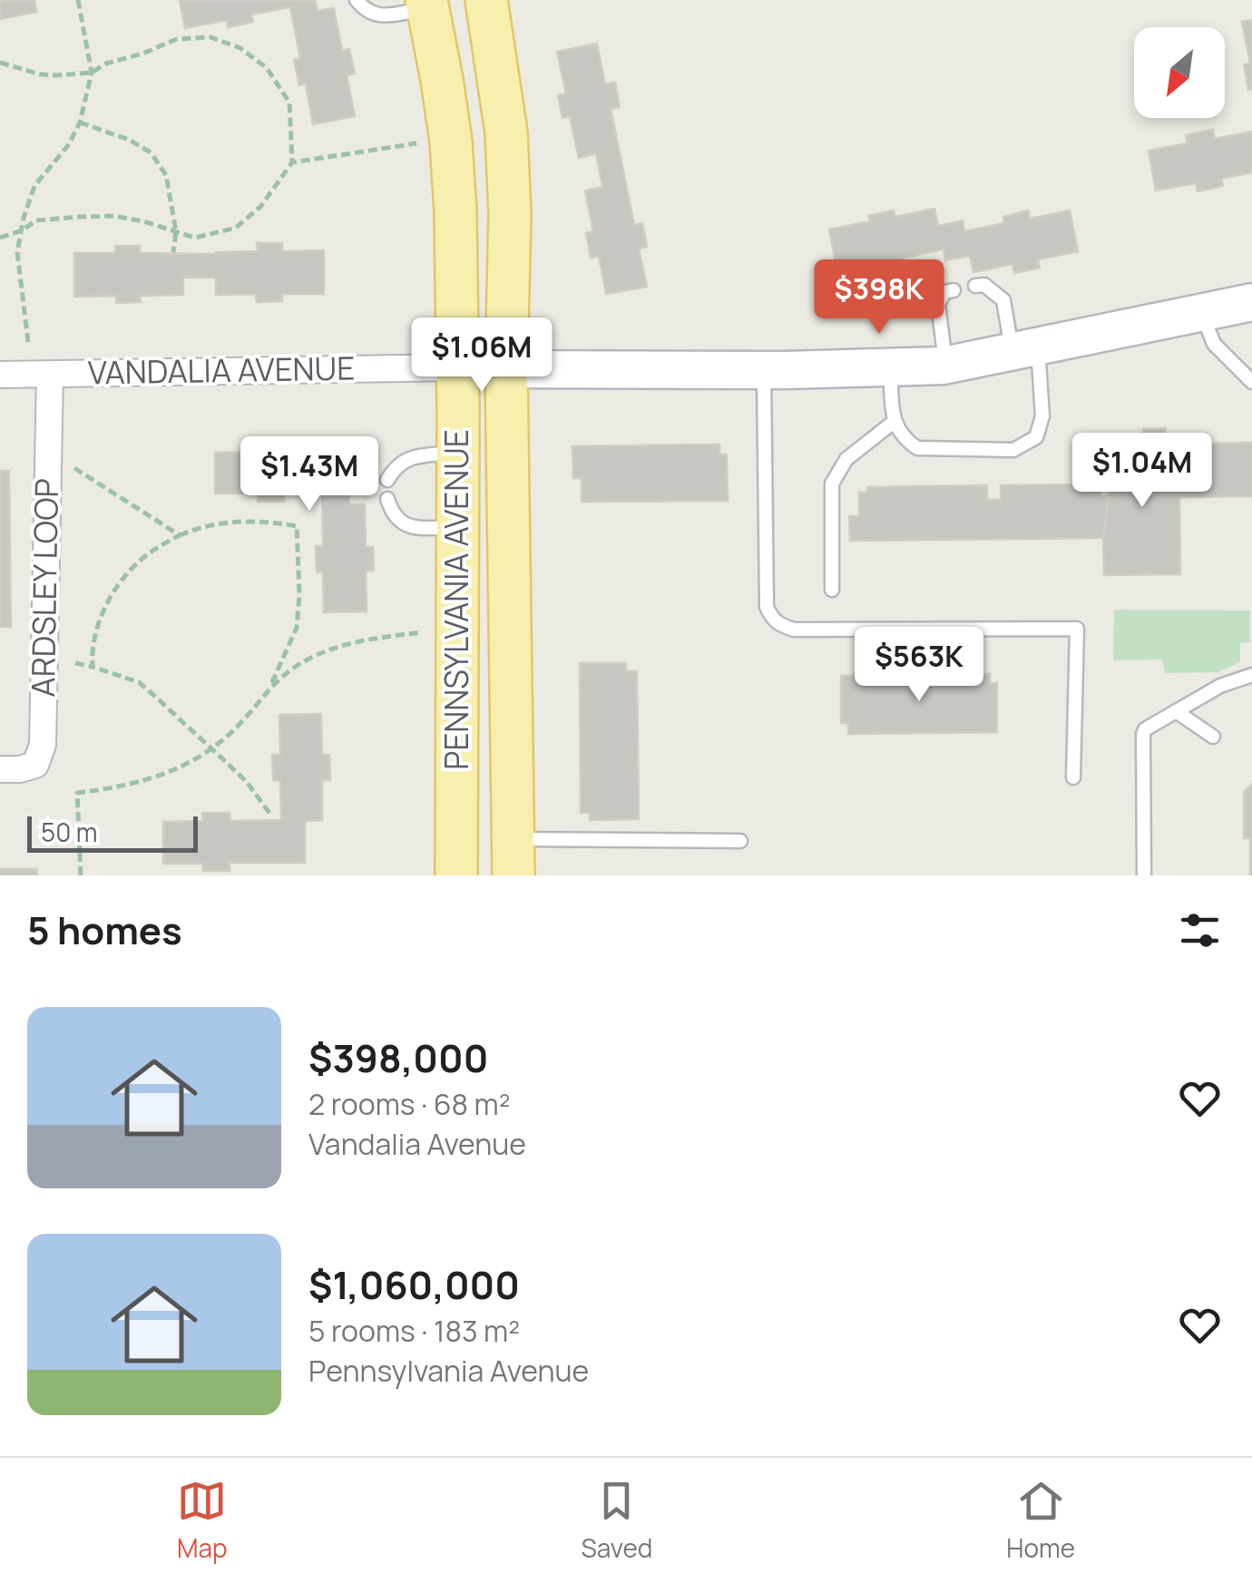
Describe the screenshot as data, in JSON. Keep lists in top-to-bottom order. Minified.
{"streets":{"main road":["PENNSYLVANIA AVENUE"],"street":["VANDALIA AVENUE","ARDSLEY LOOP"]},"crossings":[["VANDALIA AVENUE","ARDSLEY LOOP"],["VANDALIA AVENUE","PENNSYLVANIA AVENUE"]],"scale_bar":"50 m","north":"bottom left","page":{"price":["$398K","$1.06M","$1.04M","$1.43M","$563K"],"scale":"50 m","heading":"5 homes","list":[{"name":"$398,000","note":"2 rooms · 68 m² · Vandalia Avenue"},{"name":"$1,060,000","note":"5 rooms · 183 m² · Pennsylvania Avenue"}],"tabs":["Map","Saved","Home"]}}
